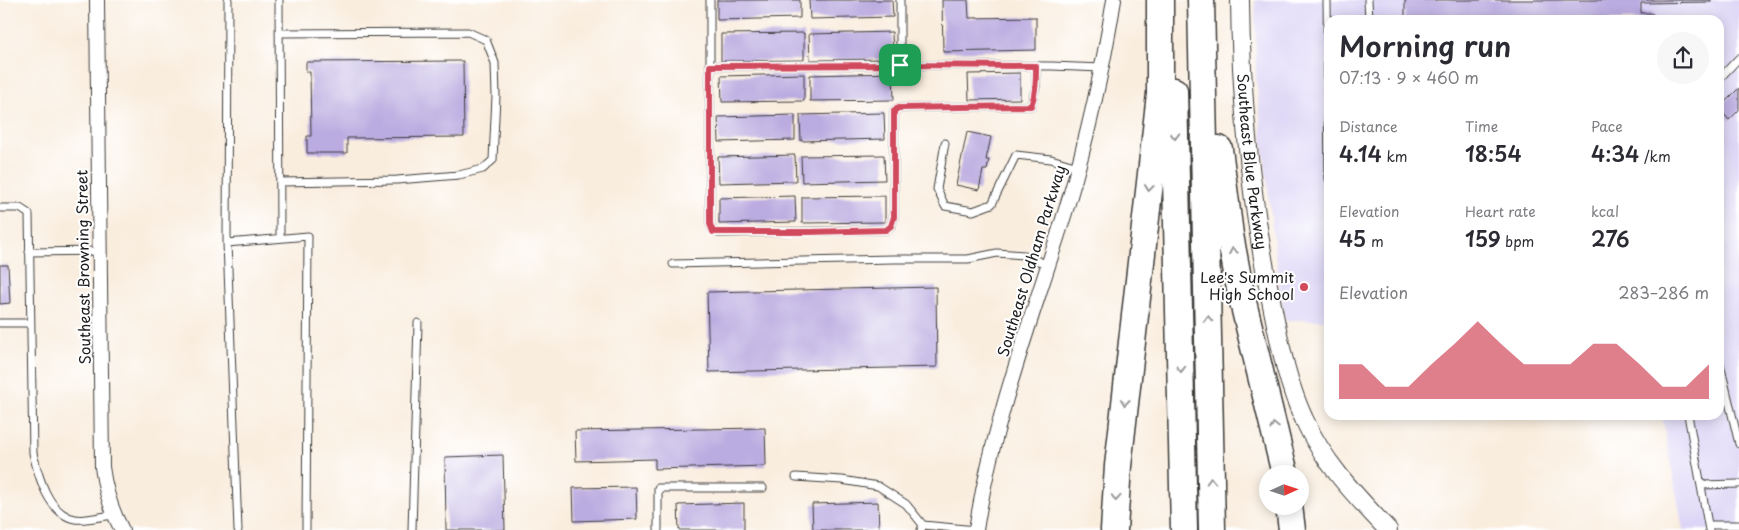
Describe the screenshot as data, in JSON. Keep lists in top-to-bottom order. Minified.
{"streets":{"street":["Southeast Blue Parkway","Southeast Oldham Parkway","Southeast Browning Street"]},"places":["Lee's Summit High School"],"north":"right","page":{"heading":["Morning run","07:13 · 9 × 460 m"],"stats":[["Distance","4.14 km"],["Time","18:54"],["Pace","4:34 /km"],["Elevation","45 m"],["Heart rate","159 bpm"],["kcal","276"]],"chart":["Elevation","283–286 m"]}}
